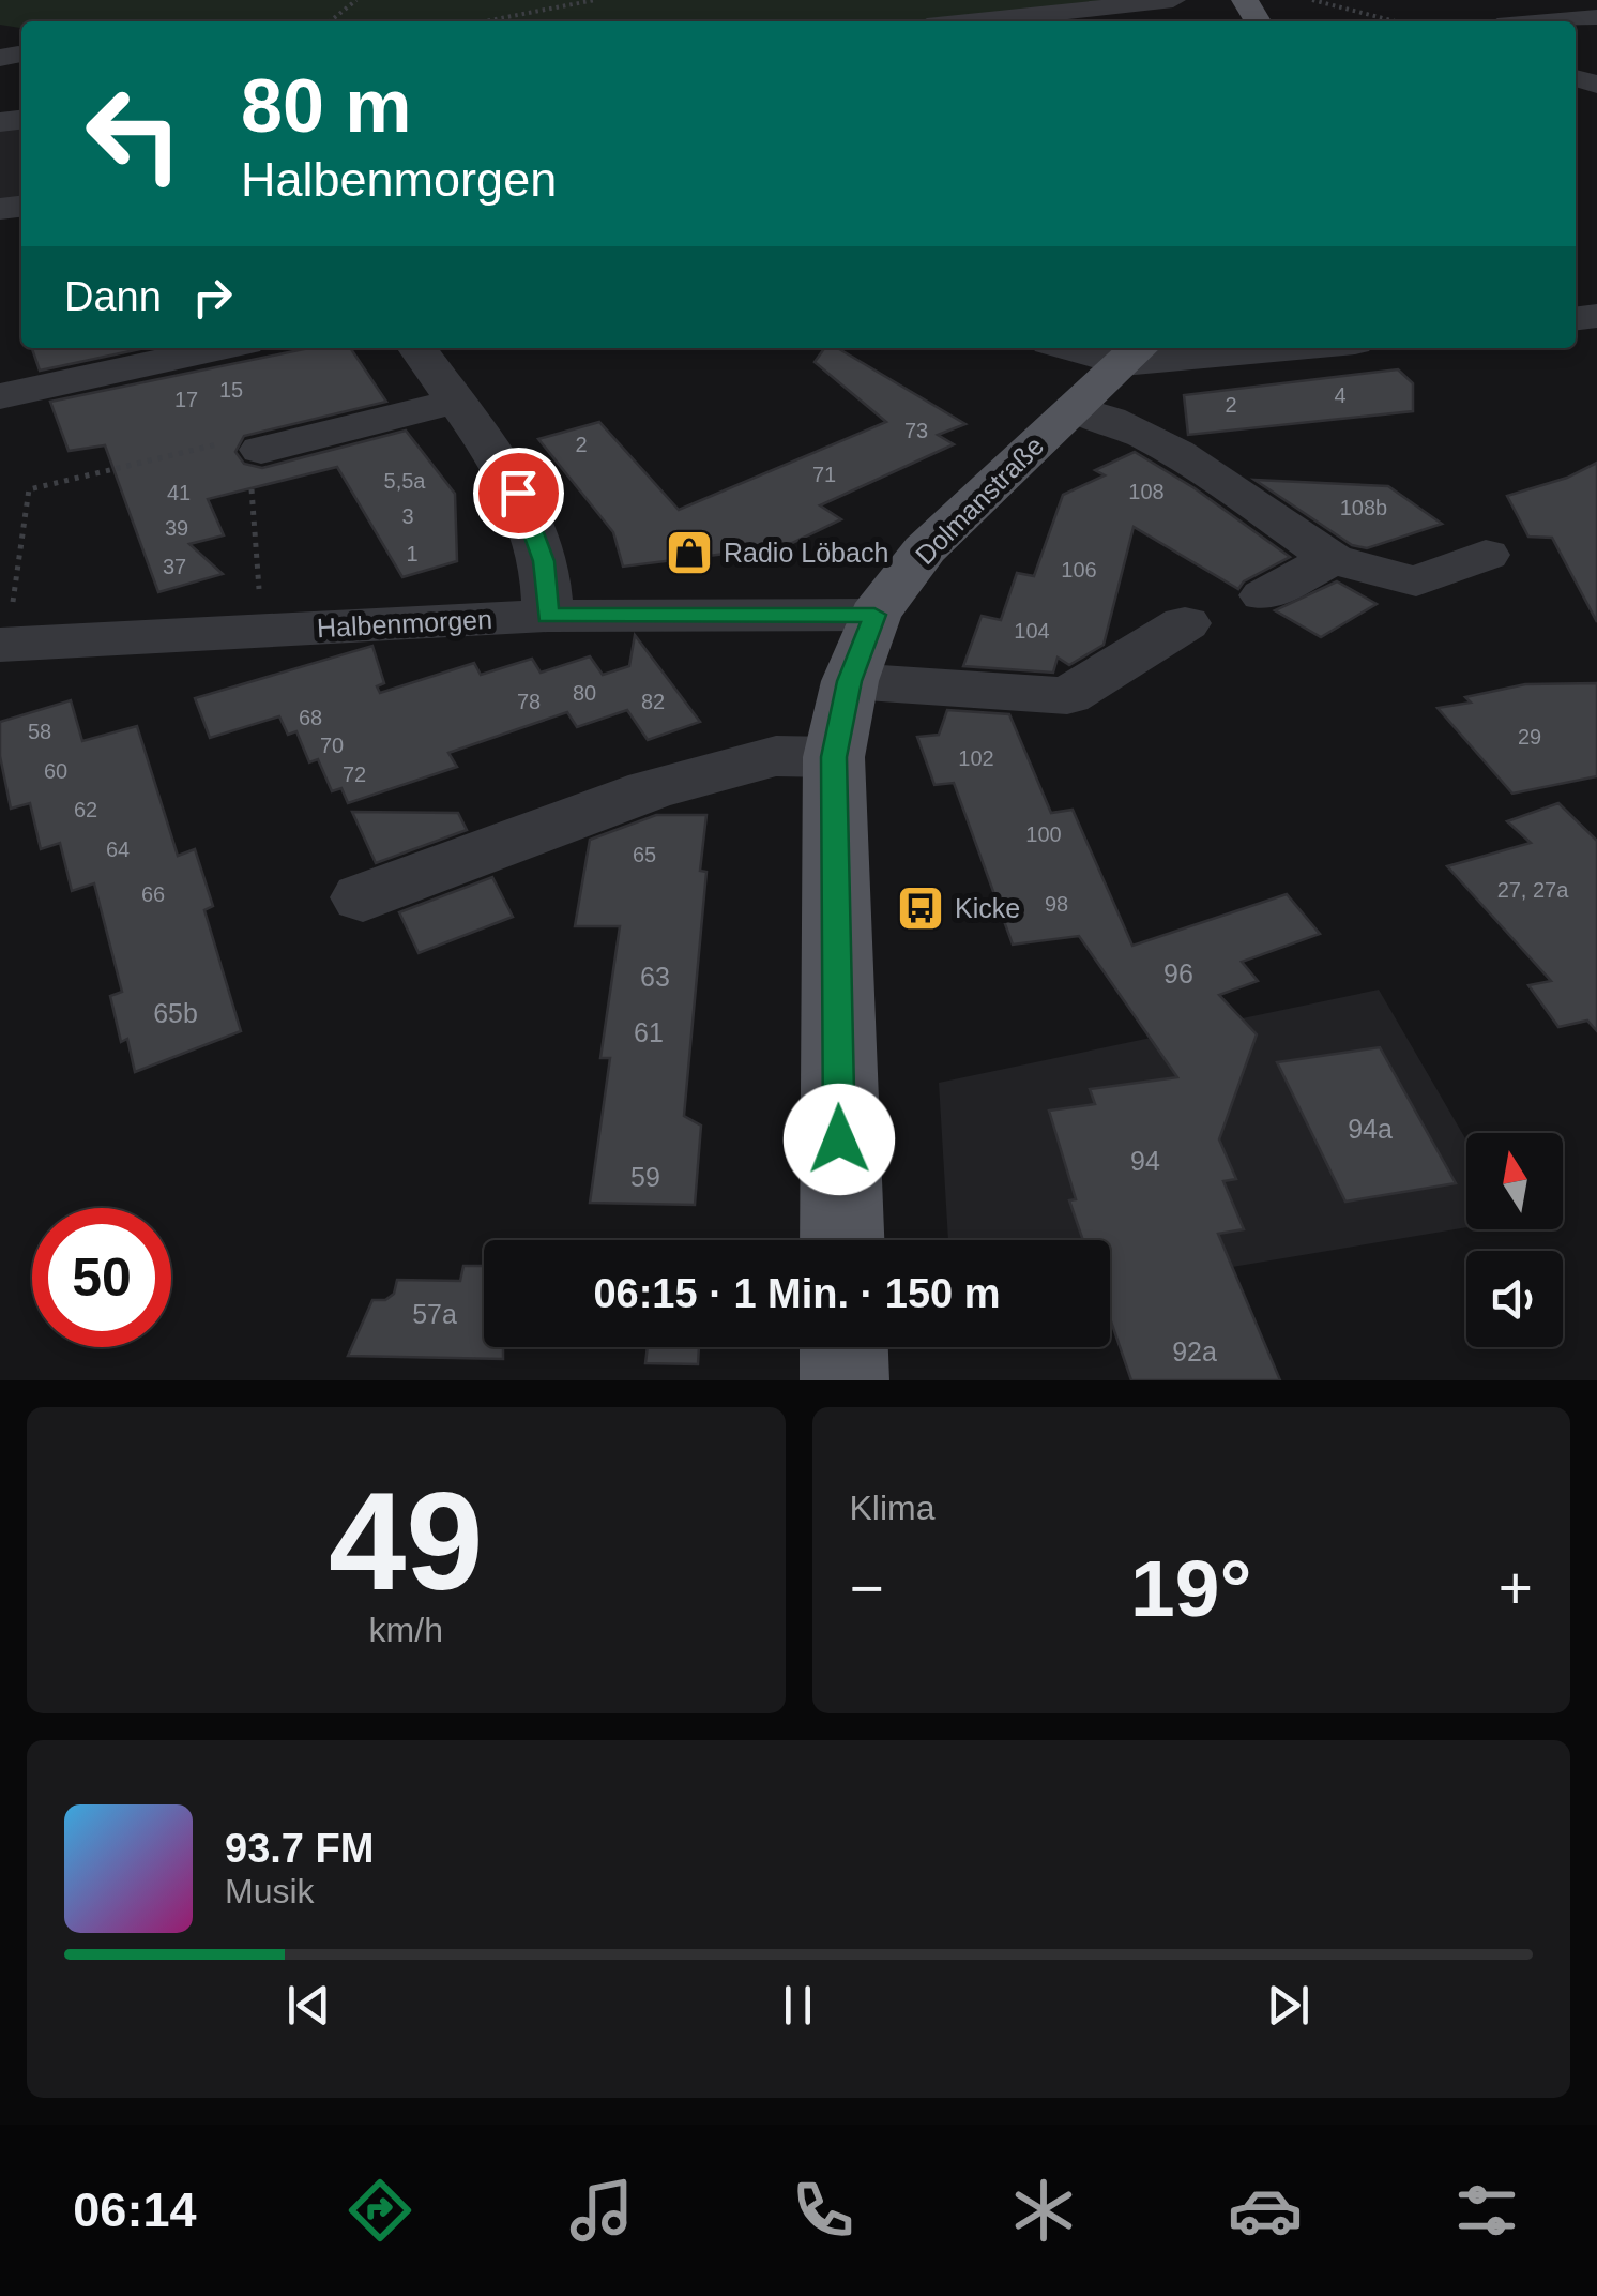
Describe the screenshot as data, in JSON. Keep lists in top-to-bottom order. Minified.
{"streets":{"main road":["Dolmanstraße"],"street":["Halbenmorgen"]},"crossings":[["Dolmanstraße","Halbenmorgen"]],"places":{"shop":["Radio Löbach"],"bus stop":["Kicke"]},"house_numbers":["15","4","17","2","73","2","71","5,5a","108","41","108b","3","39","1","37","106","104","80","78","82","68","58","29","70","102","60","72","62","100","64","65","27, 27a","66","98","96","63","65b","61","94a","94","59","57a","92a"],"north":"top","page":{"turn":["80 m","Halbenmorgen"],"then":"Dann","limit":"50","trip":"06:15 · 1 Min. · 150 m","tile":[["49","km/h"],"Klima"],"heat":["−","19°","+"],"song":["93.7 FM","Musik"],"tabs":"06:14"}}
